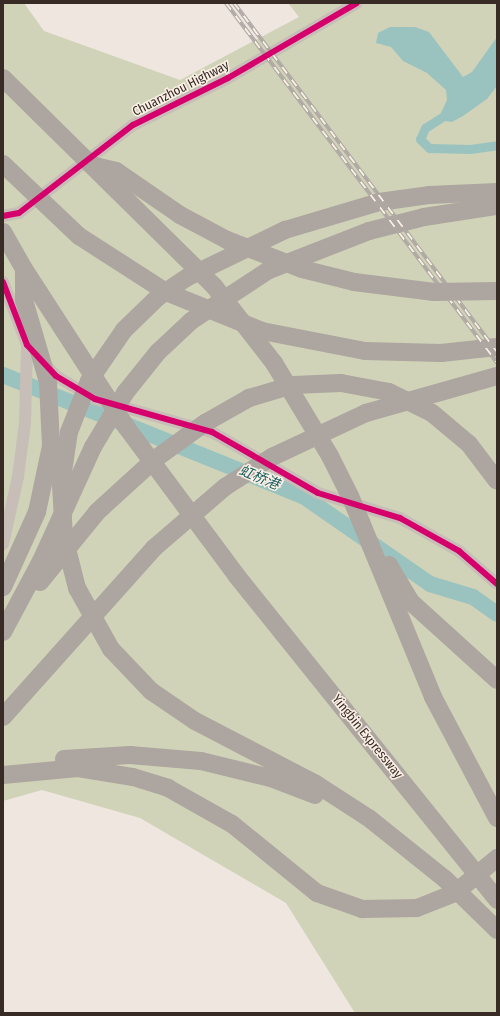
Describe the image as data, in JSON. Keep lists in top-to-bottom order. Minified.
{"streets":{"highway":["Yingbin Expressway"],"street":["Chuanzhou Highway"]},"water":["虹桥港"]}
